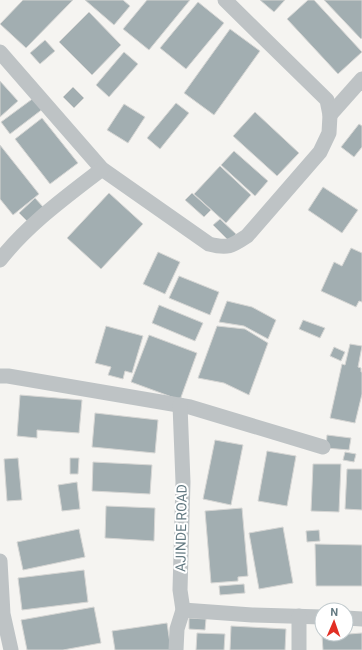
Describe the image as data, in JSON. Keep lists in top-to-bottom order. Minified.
{"streets":{"street":["AJINDE ROAD"]},"north":"top"}
